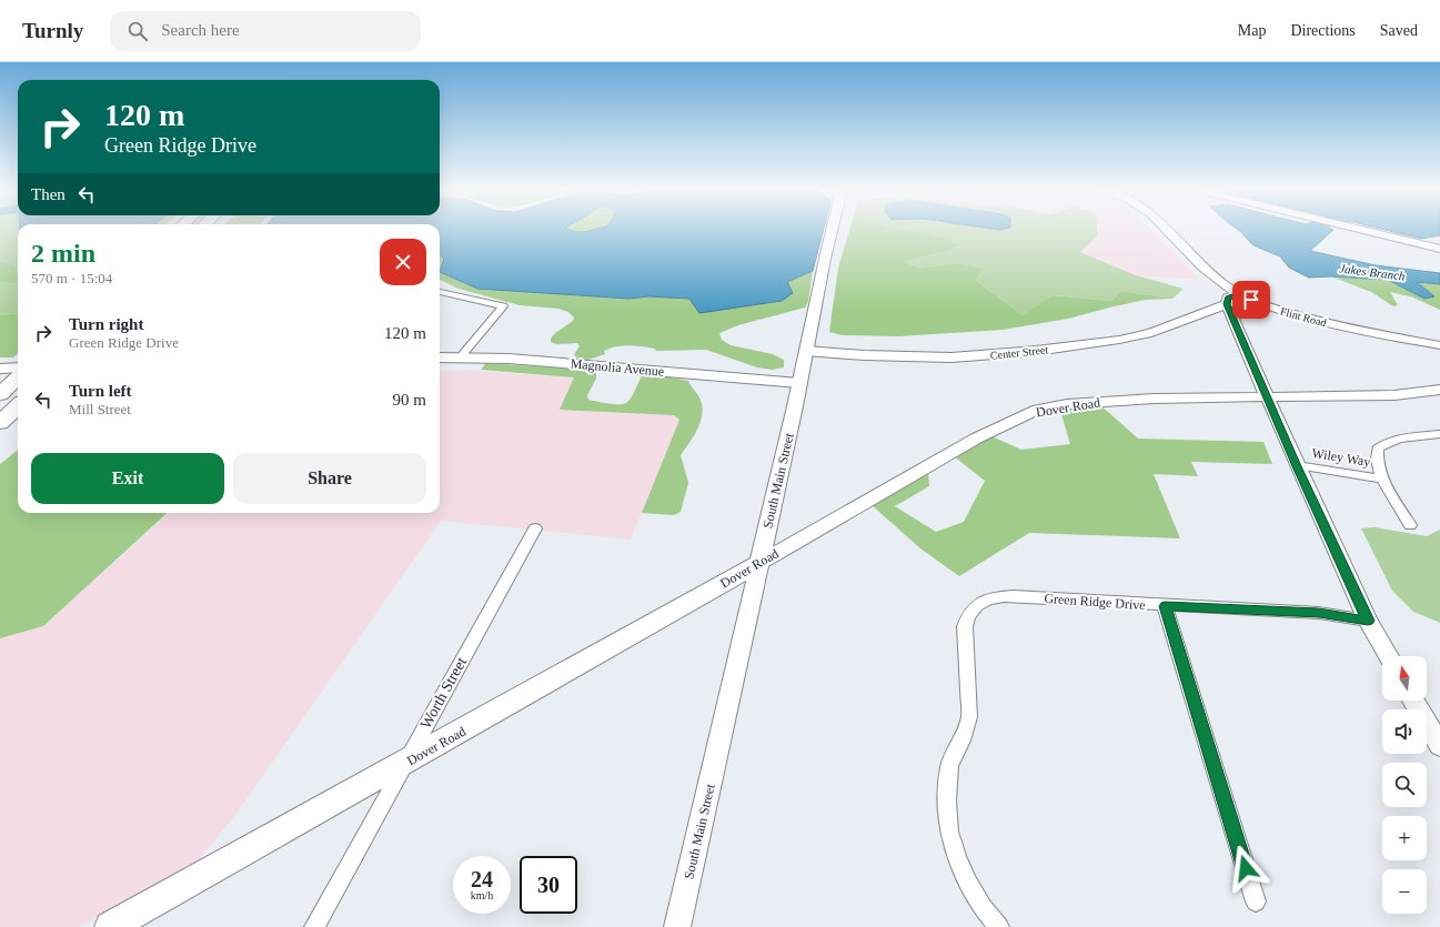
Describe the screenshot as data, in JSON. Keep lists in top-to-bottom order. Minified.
{"streets":{"main road":["Dover Road","South Main Street"],"street":["Flint Road","Center Street","Magnolia Avenue","Wiley Way","Green Ridge Drive","Worth Street"]},"crossings":[["Flint Road","Center Street"],["Center Street","South Main Street"],["Magnolia Avenue","South Main Street"],["Dover Road","South Main Street"],["Dover Road","Worth Street"]],"water":["Jakes Branch"],"north":"top","page":{"header":"Turnly","search":"Search here","nav":["Map","Directions","Saved"],"turn":["120 m","Green Ridge Drive"],"then":"Then","heading":["2 min","570 m · 15:04"],"list":[{"name":"Turn right","note":"Green Ridge Drive","value":"120 m"},{"name":"Turn left","note":"Mill Street","value":"90 m"}],"buttons":["Exit","Share"],"map_buttons":["+","−"],"speed":"24 km/h","limit":"30"}}
